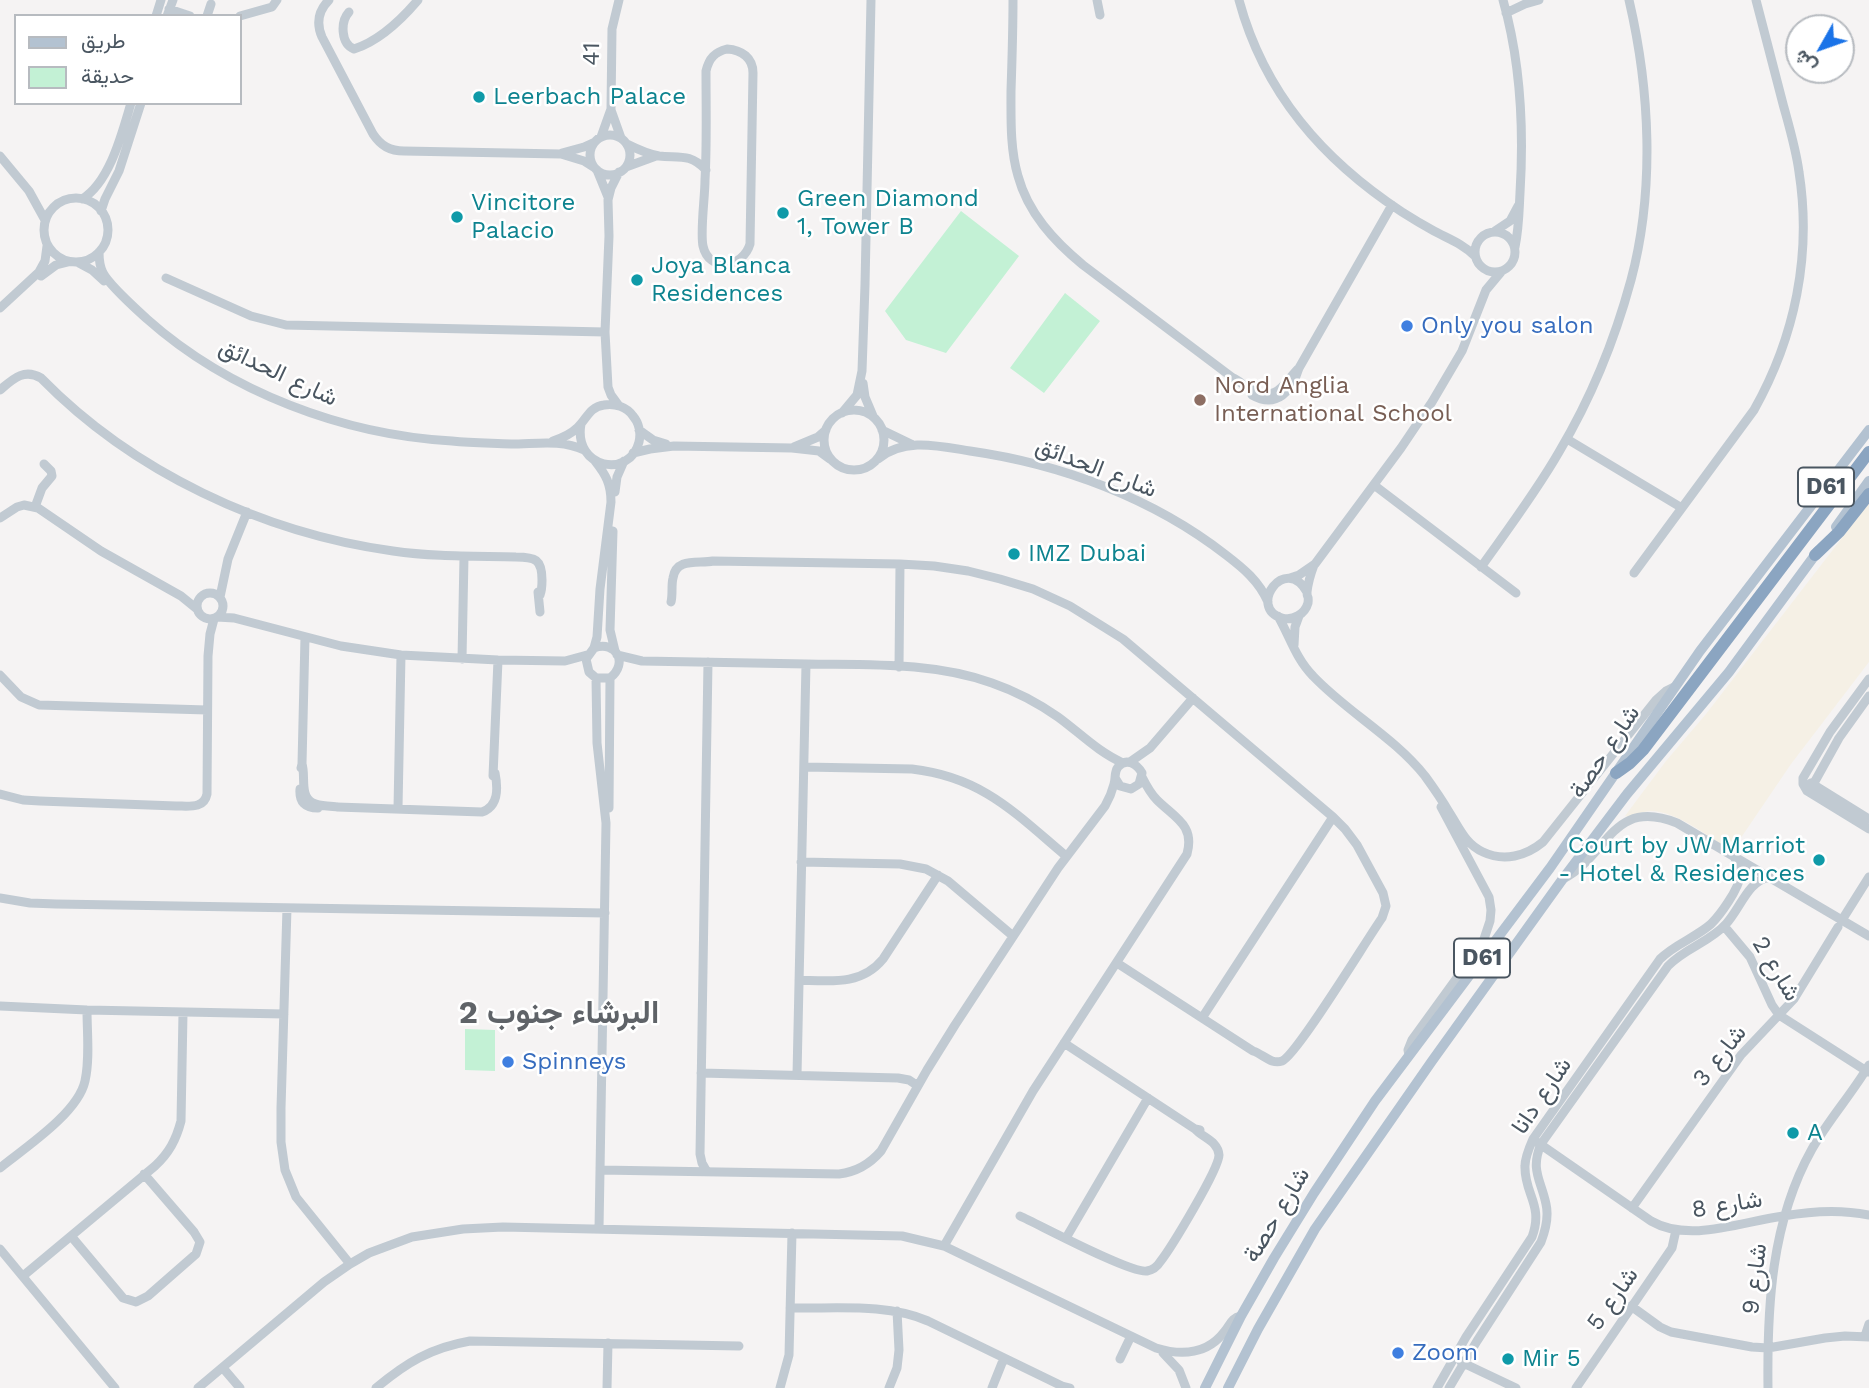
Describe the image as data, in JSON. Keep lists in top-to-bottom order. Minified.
{"streets":{"main road":["D61","شارع حصة"],"street":["41","شارع الحدائق","شارع 2","شارع 3","شارع دانا","شارع 8","شارع 9","شارع 5"]},"crossings":[["شارع 2","شارع 3"],["شارع 2","شارع دانا"],["شارع 2","شارع 9"],["شارع 3","شارع 8"],["شارع دانا","شارع 8"],["شارع 8","شارع 9"],["شارع 8","شارع 5"]],"districts":["البرشاء جنوب 2"],"places":["Leerbach Palace","Green Diamond 1, Tower B","Vincitore Palacio","Joya Blanca Residences","Only you salon","Nord Anglia International School","IMZ Dubai","Court by JW Marriot - Hotel & Residences","Spinneys","A","Zoom","Mir 5"],"legend":["طريق","حديقة"],"north":"bottom left"}
